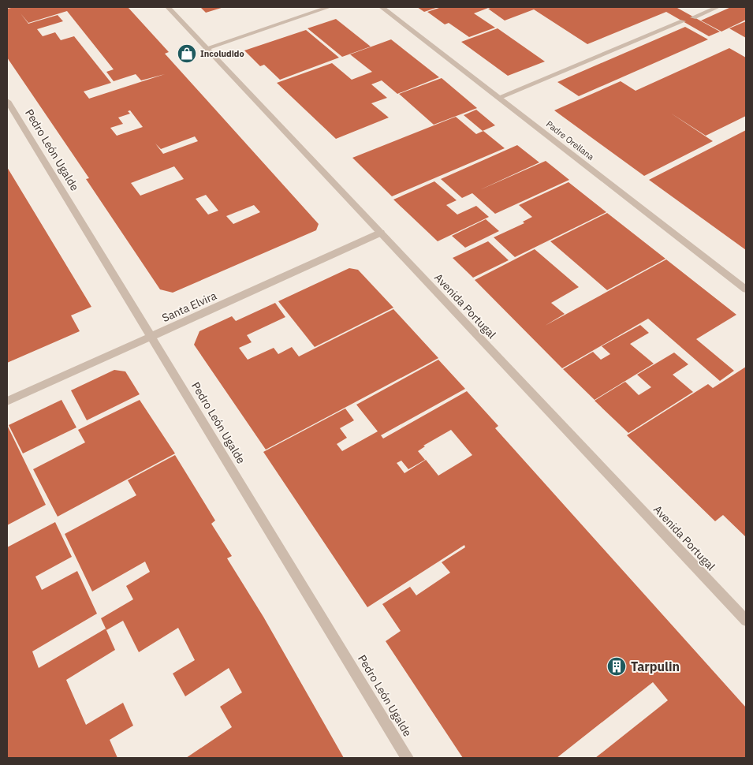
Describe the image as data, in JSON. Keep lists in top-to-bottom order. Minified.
{"streets":{"street":["Padre Orellana","Pedro León Ugalde","Avenida Portugal","Santa Elvira"]},"crossings":[["Pedro León Ugalde","Santa Elvira"],["Avenida Portugal","Santa Elvira"]],"places":{"shop":["Incoludido"],"building":["Tarpulin"]}}
